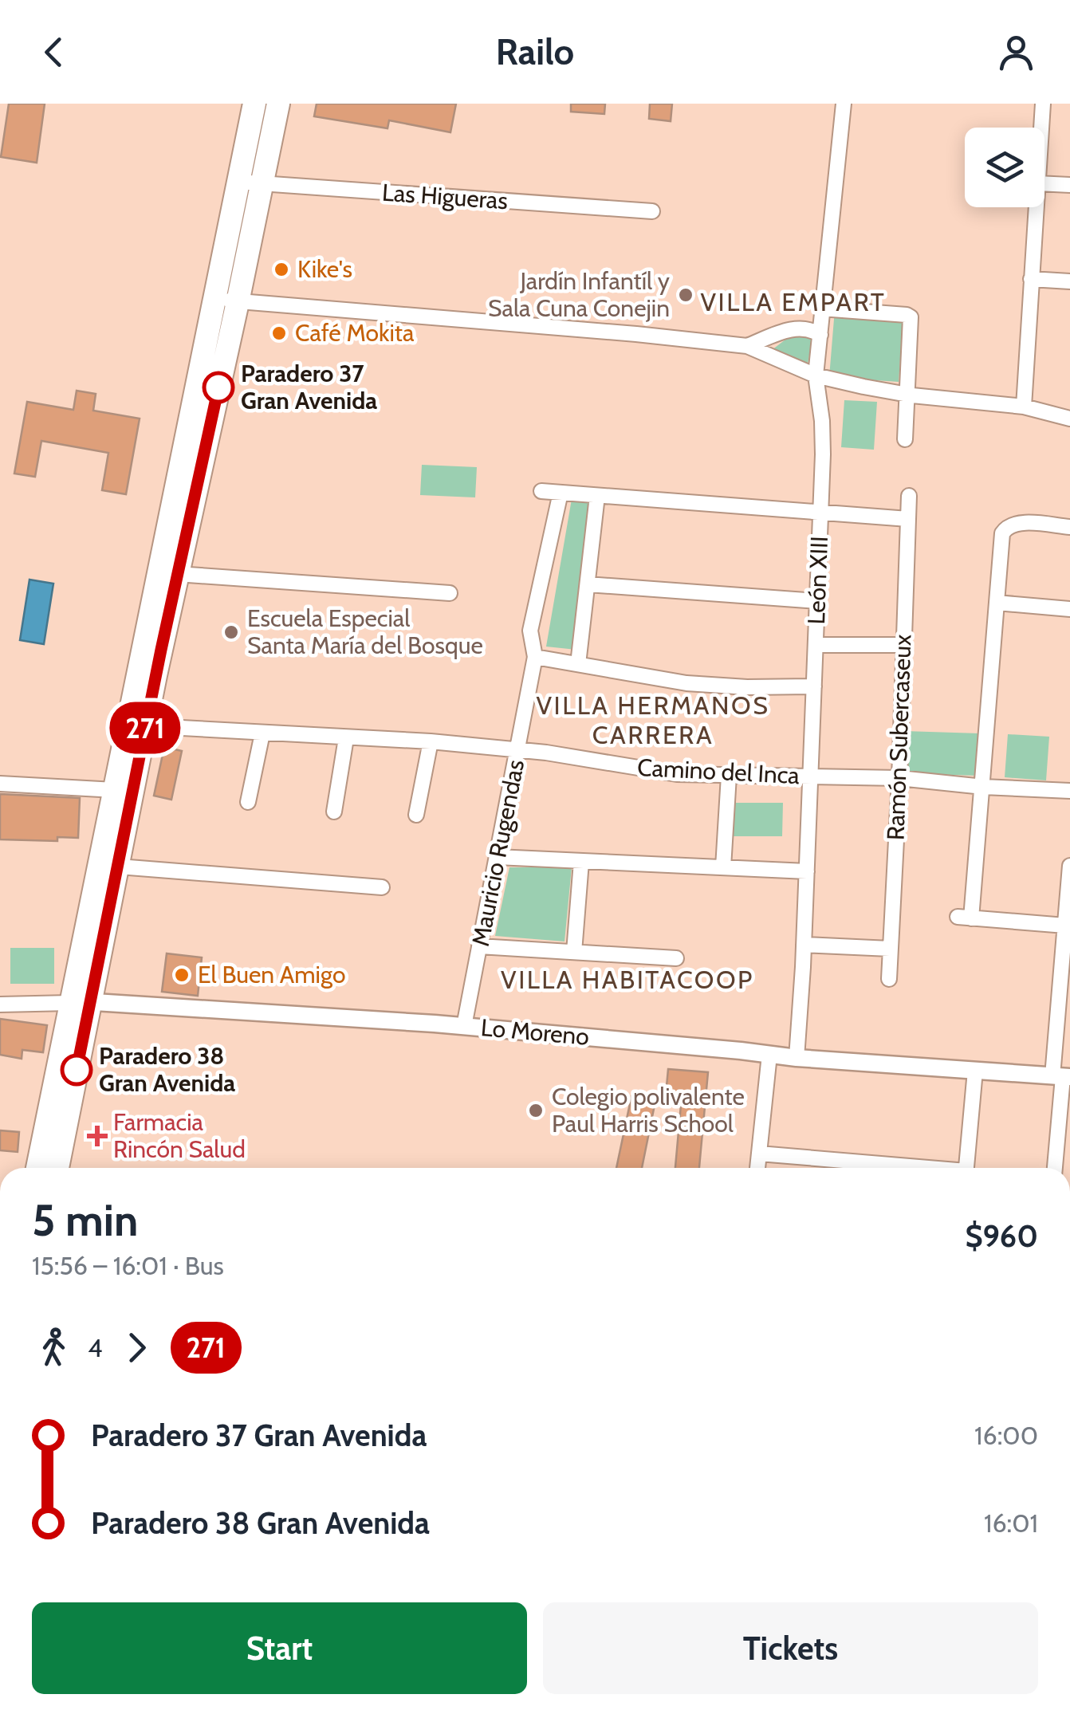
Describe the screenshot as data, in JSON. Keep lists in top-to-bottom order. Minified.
{"streets":{"street":["Las Higueras","León XIII","Ramón Subercaseux","Camino del Inca","Mauricio Rugendas","Lo Moreno"]},"crossings":[["León XIII","Camino del Inca"],["León XIII","Lo Moreno"],["Ramón Subercaseux","Camino del Inca"],["Camino del Inca","Mauricio Rugendas"],["Mauricio Rugendas","Lo Moreno"]],"districts":["VILLA EMPART","VILLA HERMANOS CARRERA","VILLA HABITACOOP"],"places":{"other":["Kike's","Jardín Infantíl y Sala Cuna Conejin","Café Mokita","Paradero 37 Gran Avenida","Escuela Especial Santa María del Bosque","El Buen Amigo","Paradero 38 Gran Avenida","Colegio polivalente Paul Harris School"],"health":["Farmacia Rincón Salud"]},"lines":["bus line 271"],"page":{"header":"Railo","on_map":"271","heading":["5 min","15:56 – 16:01 · Bus","$960"],"legs":["4","271"],"list":[{"name":"Paradero 37 Gran Avenida","value":"16:00"},{"name":"Paradero 38 Gran Avenida","value":"16:01"}],"buttons":["Start","Tickets"]}}
